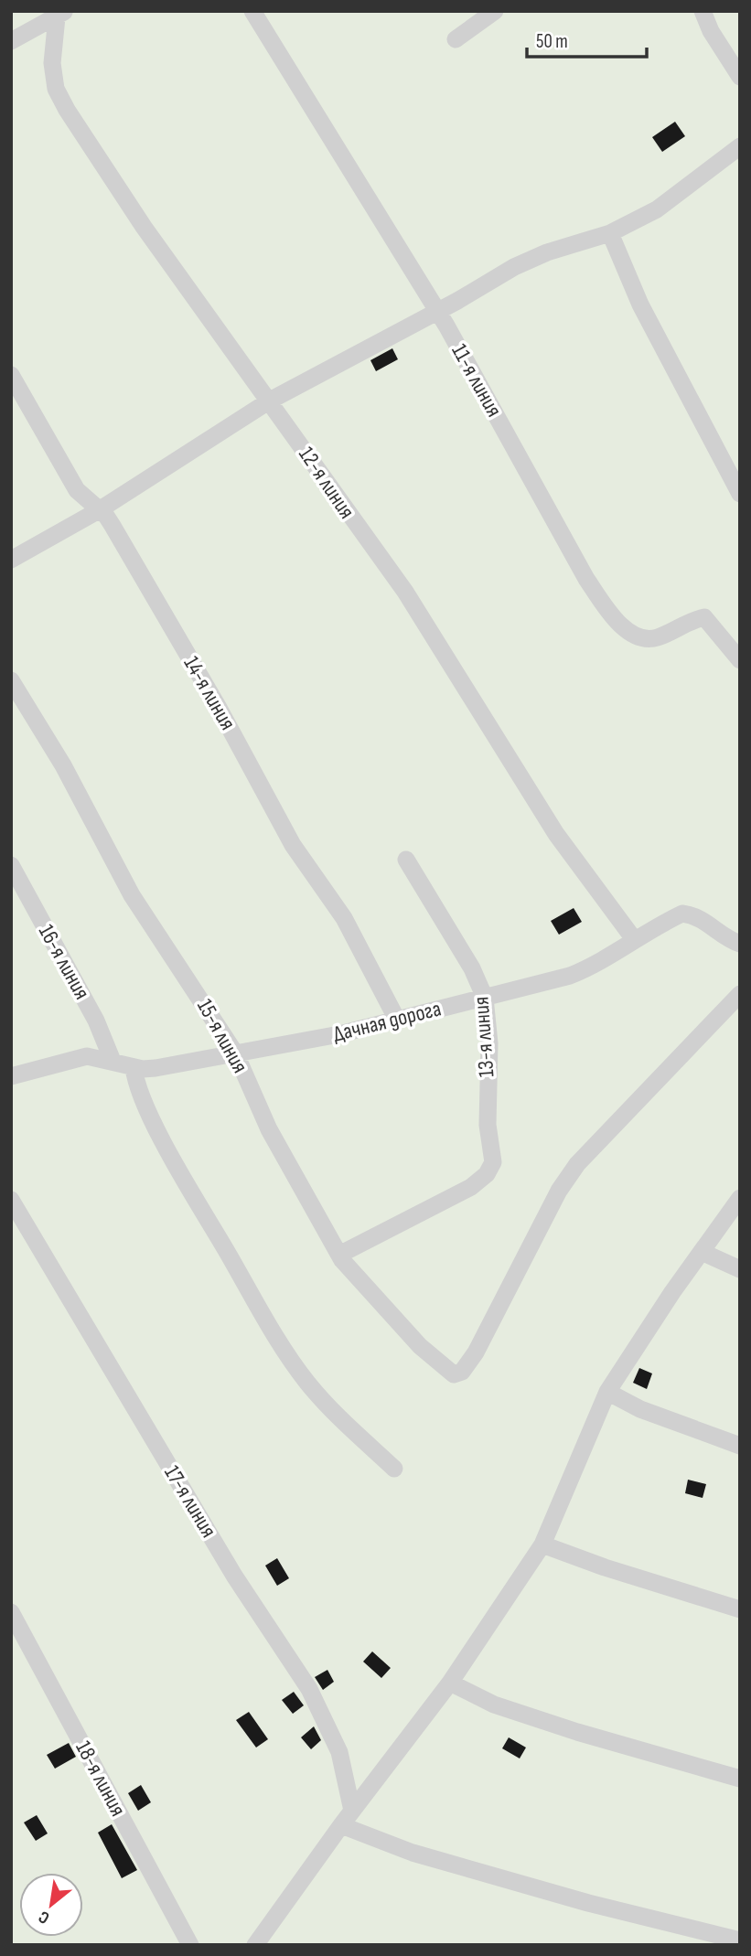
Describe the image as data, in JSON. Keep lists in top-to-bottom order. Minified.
{"streets":{"street":["11-я линия","12-я линия","14-я линия","16-я линия","Дачная дорога","15-я линия","13-я линия","17-я линия","18-я линия"]},"crossings":[["12-я линия","Дачная дорога"],["14-я линия","Дачная дорога"],["16-я линия","Дачная дорога"],["Дачная дорога","15-я линия"],["Дачная дорога","13-я линия"],["15-я линия","13-я линия"]],"scale_bar":"50 m","north":"bottom left"}
